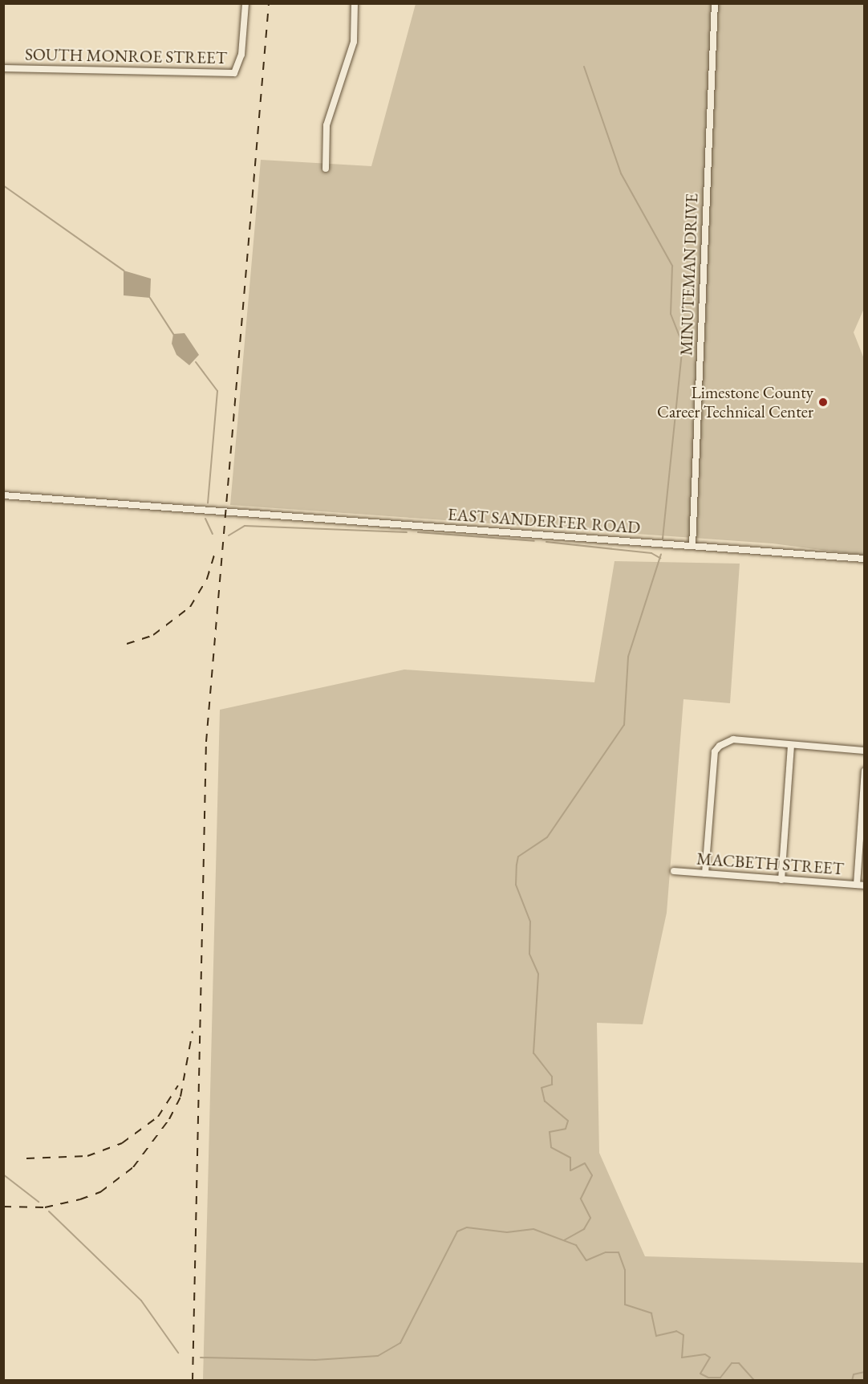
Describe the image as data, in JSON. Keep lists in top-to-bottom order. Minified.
{"streets":{"street":["SOUTH MONROE STREET","MINUTEMAN DRIVE","EAST SANDERFER ROAD","MACBETH STREET"]},"crossings":[["MINUTEMAN DRIVE","EAST SANDERFER ROAD"]],"places":["Limestone County Career Technical Center"]}
